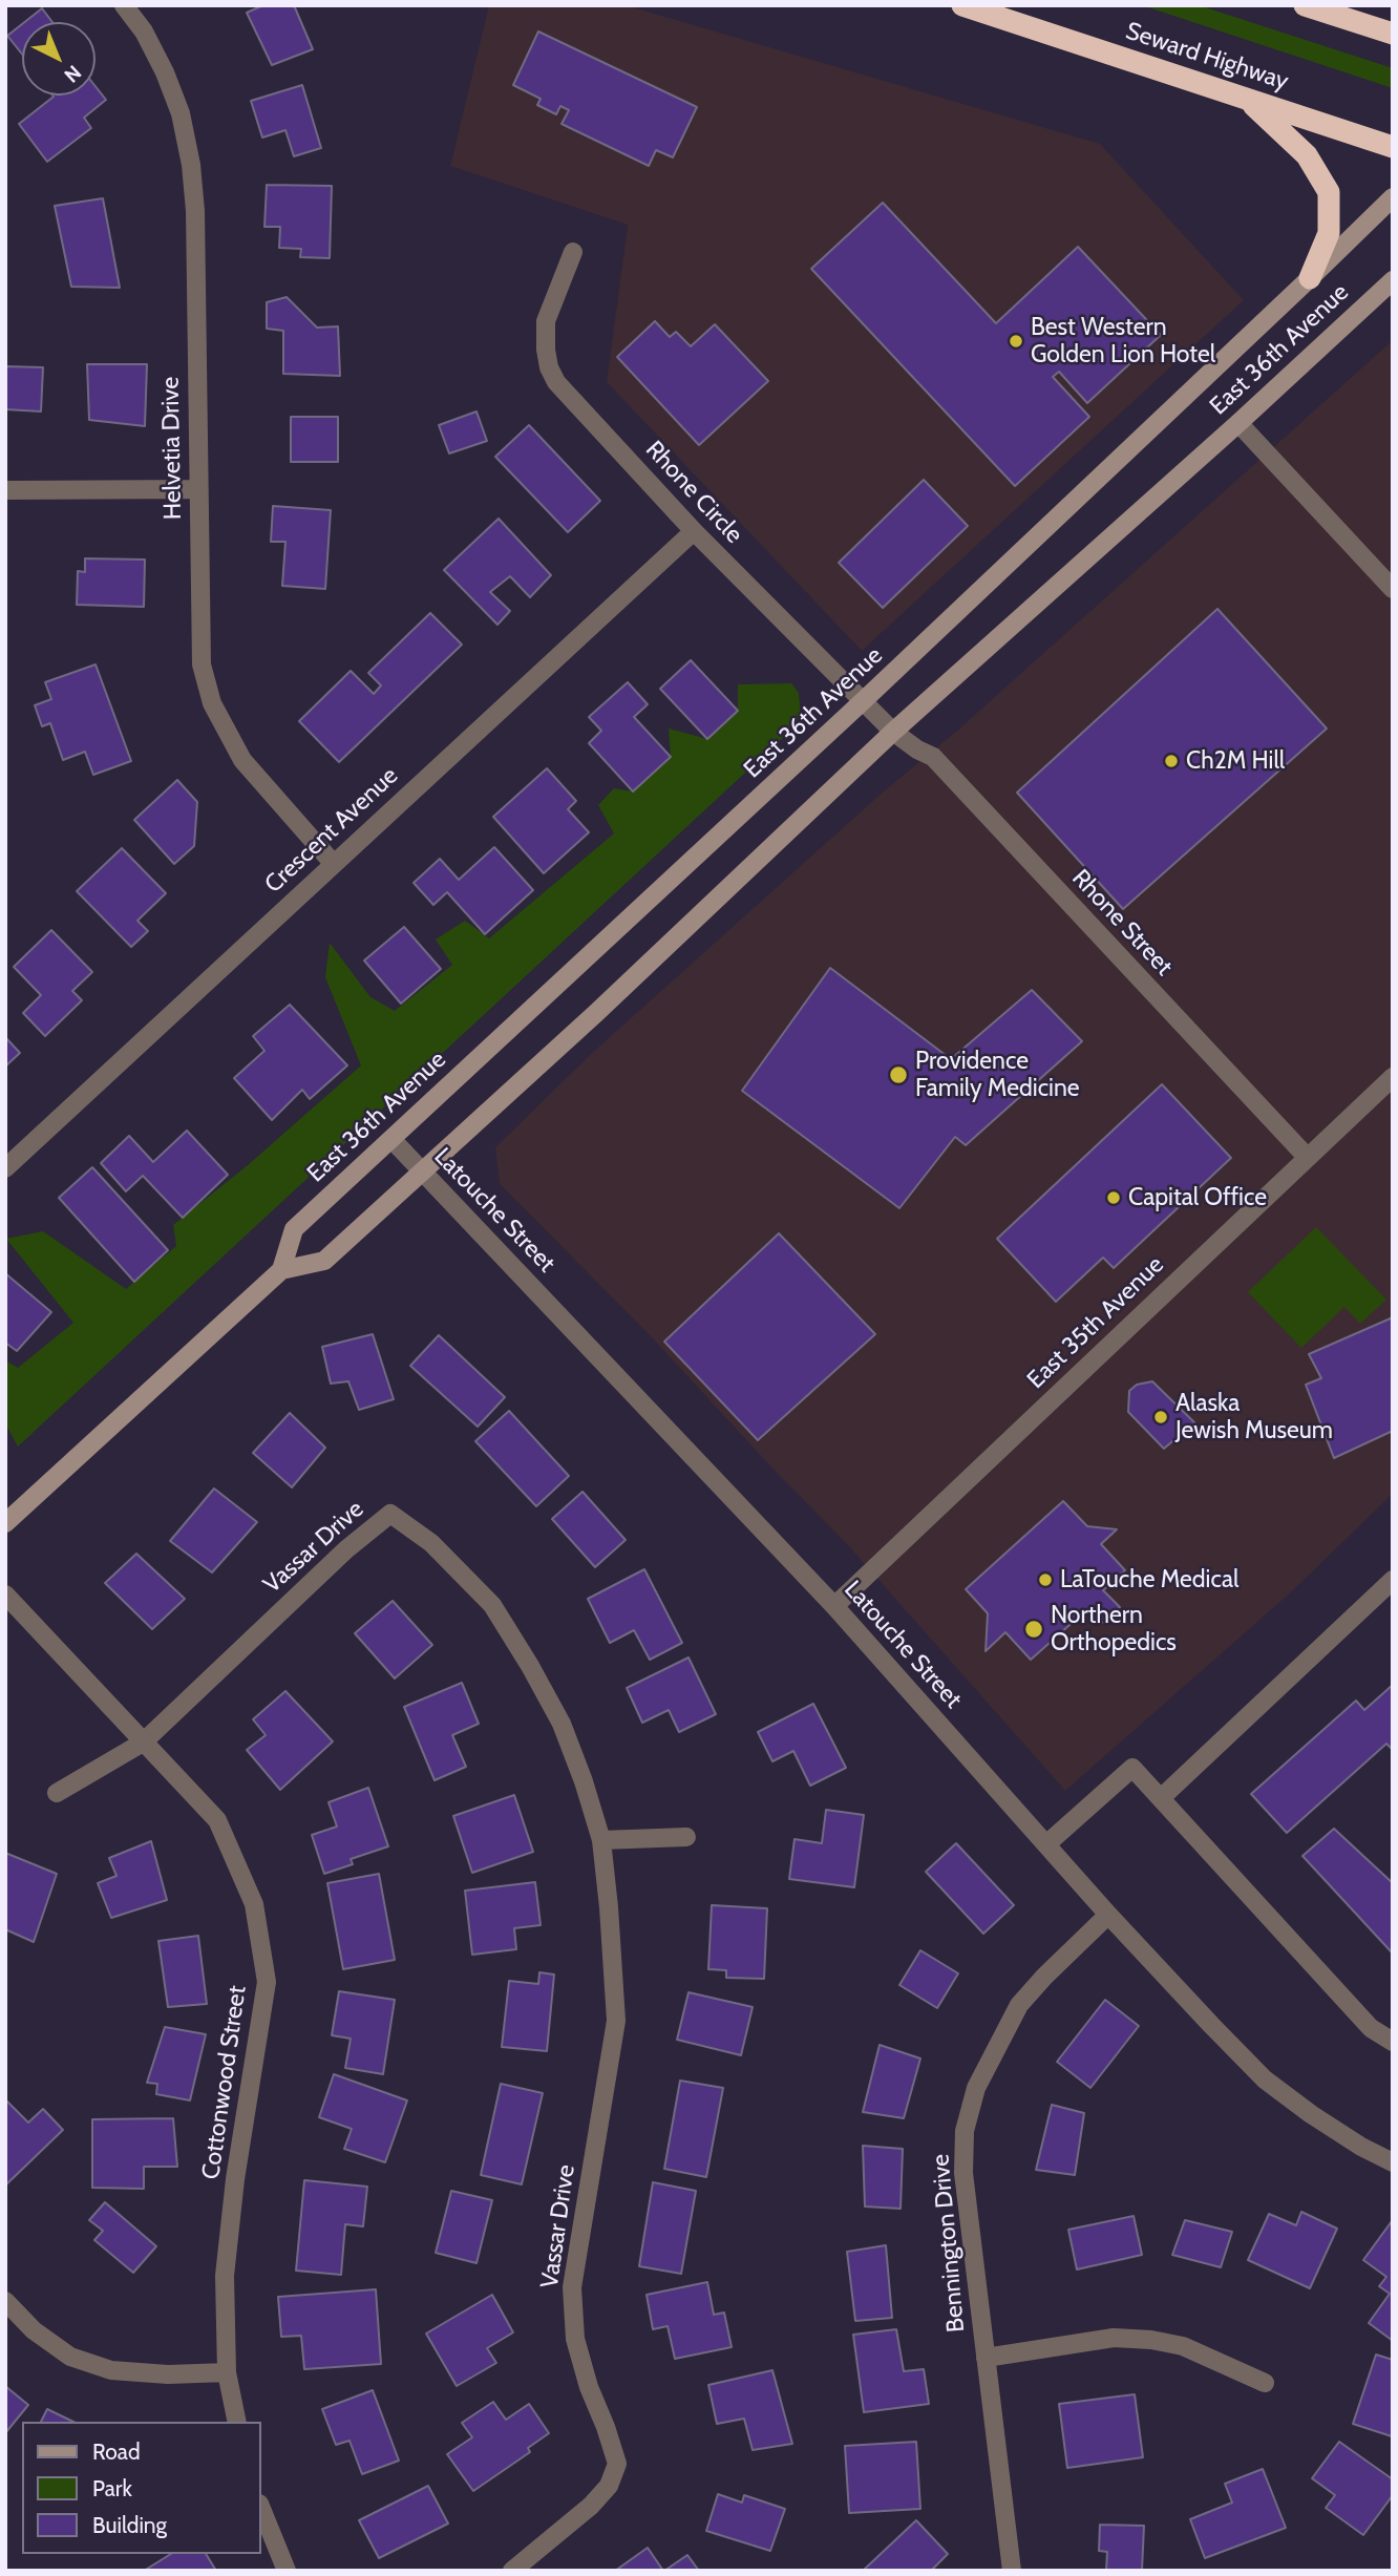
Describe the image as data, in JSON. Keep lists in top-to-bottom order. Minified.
{"streets":{"highway":["Seward Highway"],"main road":["East 36th Avenue"],"street":["Helvetia Drive","Rhone Circle","Crescent Avenue","Rhone Street","Latouche Street","East 35th Avenue","Vassar Drive","Cottonwood Street","Bennington Drive"]},"crossings":[["East 36th Avenue","Rhone Circle"],["East 36th Avenue","Rhone Street"],["East 36th Avenue","Latouche Street"],["Helvetia Drive","Crescent Avenue"],["Rhone Circle","Crescent Avenue"],["Rhone Circle","Rhone Street"],["Rhone Street","East 35th Avenue"],["Latouche Street","East 35th Avenue"],["Latouche Street","Bennington Drive"],["Vassar Drive","Cottonwood Street"]],"places":["Best Western Golden Lion Hotel","Ch2M Hill","Providence Family Medicine","Capital Office","Alaska Jewish Museum","LaTouche Medical","Northern Orthopedics"],"legend":["Road","Park","Building"],"north":"bottom right"}
